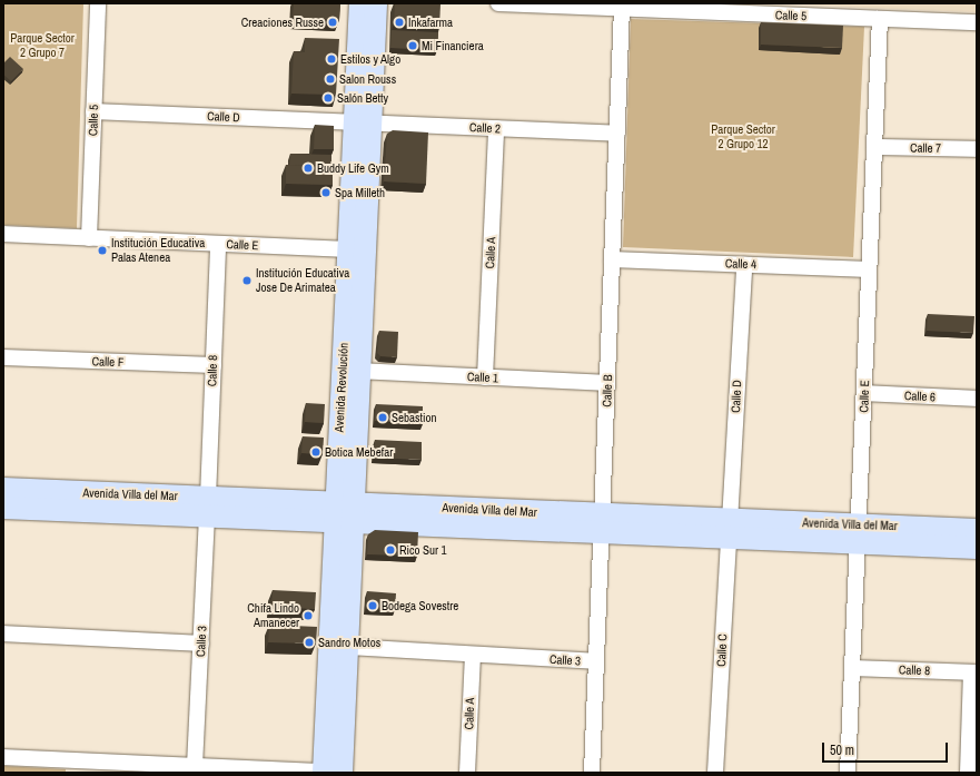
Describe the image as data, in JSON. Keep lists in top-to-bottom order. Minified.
{"streets":{"main road":["Avenida Revolución","Avenida Villa del Mar"],"street":["Calle 5","Calle D","Calle 2","Calle 7","Calle E","Calle A","Calle 4","Calle F","Calle 8","Calle 1","Calle B","Calle 6","Calle 3","Calle C"]},"crossings":[["Calle 5","Calle D"],["Calle 5","Calle E"],["Calle 5","Calle B"],["Calle D","Calle 2"],["Calle D","Calle 4"],["Calle D","Avenida Revolución"],["Calle D","Avenida Villa del Mar"],["Calle D","Calle C"],["Calle 2","Calle A"],["Calle 2","Avenida Revolución"],["Calle 2","Calle B"],["Calle 7","Calle E"],["Calle E","Calle 4"],["Calle E","Calle 8"],["Calle E","Avenida Revolución"],["Calle E","Calle 6"],["Calle E","Avenida Villa del Mar"],["Calle A","Calle 1"],["Calle A","Calle 3"],["Calle 4","Calle B"],["Calle F","Calle 8"],["Calle 8","Avenida Villa del Mar"],["Calle 8","Calle 3"],["Calle 1","Avenida Revolución"],["Calle 1","Calle B"],["Avenida Revolución","Avenida Villa del Mar"],["Avenida Revolución","Calle 3"],["Calle B","Avenida Villa del Mar"],["Calle B","Calle 3"],["Avenida Villa del Mar","Calle 3"],["Avenida Villa del Mar","Calle C"]],"parks":["Parque Sector 2 Grupo 7","Parque Sector 2 Grupo 12"],"places":["Creaciones Russe","Inkafarma","Mi Financiera","Estilos y Algo","Salon Rouss","Salón Betty","Buddy Life Gym","Spa Milleth","Institución Educativa Palas Atenea","Institución Educativa Jose De Arimatea","Sebastion","Botica Mebefar","Rico Sur 1","Bodega Sovestre","Chifa Lindo Amanecer","Sandro Motos"],"scale_bar":"50 m"}
